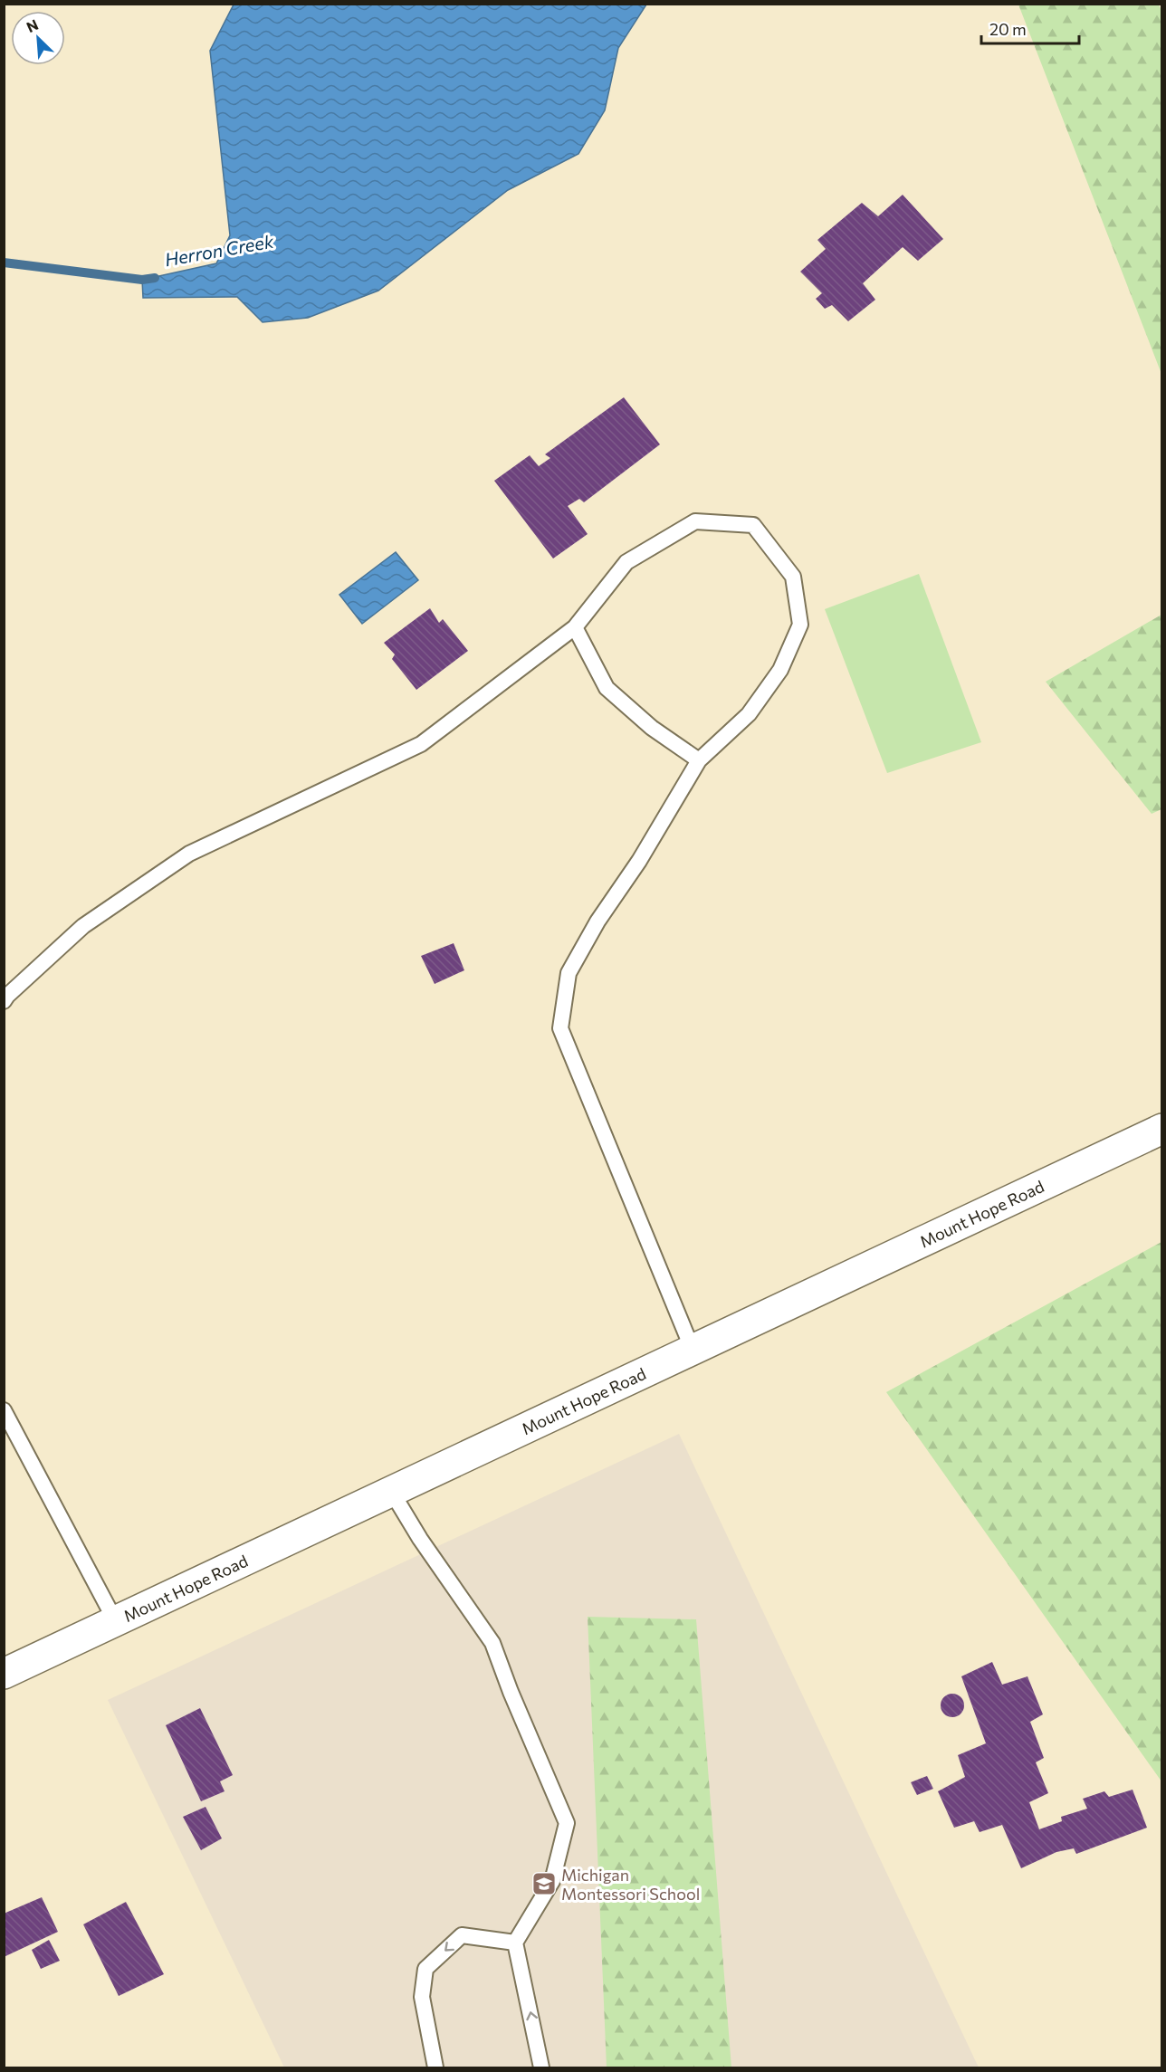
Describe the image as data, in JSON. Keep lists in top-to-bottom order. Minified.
{"streets":{"street":["Mount Hope Road"]},"water":["Herron Creek"],"places":{"school or university":["Michigan Montessori School"]},"scale_bar":"20 m","north":"top left"}
